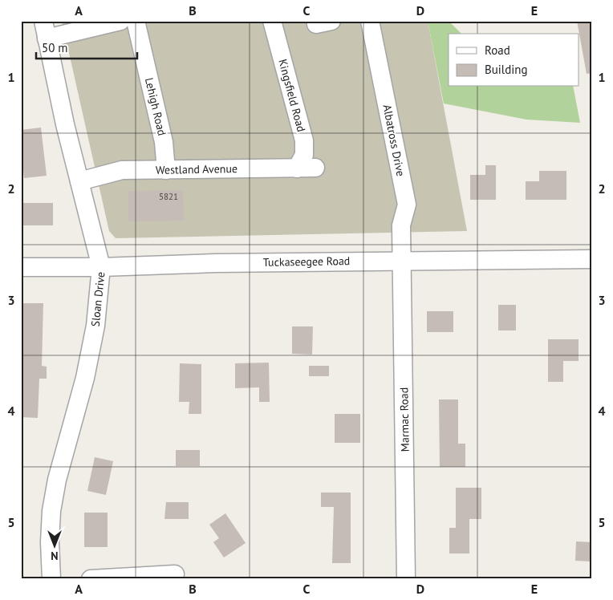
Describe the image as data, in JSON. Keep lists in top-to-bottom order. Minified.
{"streets":{"street":["Kingsfield Road","Lehigh Road","Albatross Drive","Westland Avenue","Tuckaseegee Road","Sloan Drive","Marmac Road"]},"crossings":[["Kingsfield Road","Westland Avenue"],["Lehigh Road","Westland Avenue"],["Albatross Drive","Tuckaseegee Road"],["Albatross Drive","Marmac Road"],["Westland Avenue","Sloan Drive"],["Tuckaseegee Road","Sloan Drive"],["Tuckaseegee Road","Marmac Road"]],"house_numbers":["5821"],"legend":["Road","Building"],"scale_bar":"50 m","north":"bottom","grid":{"columns":["A","B","C","D","E"],"rows":["1","2","3","4","5"]}}
